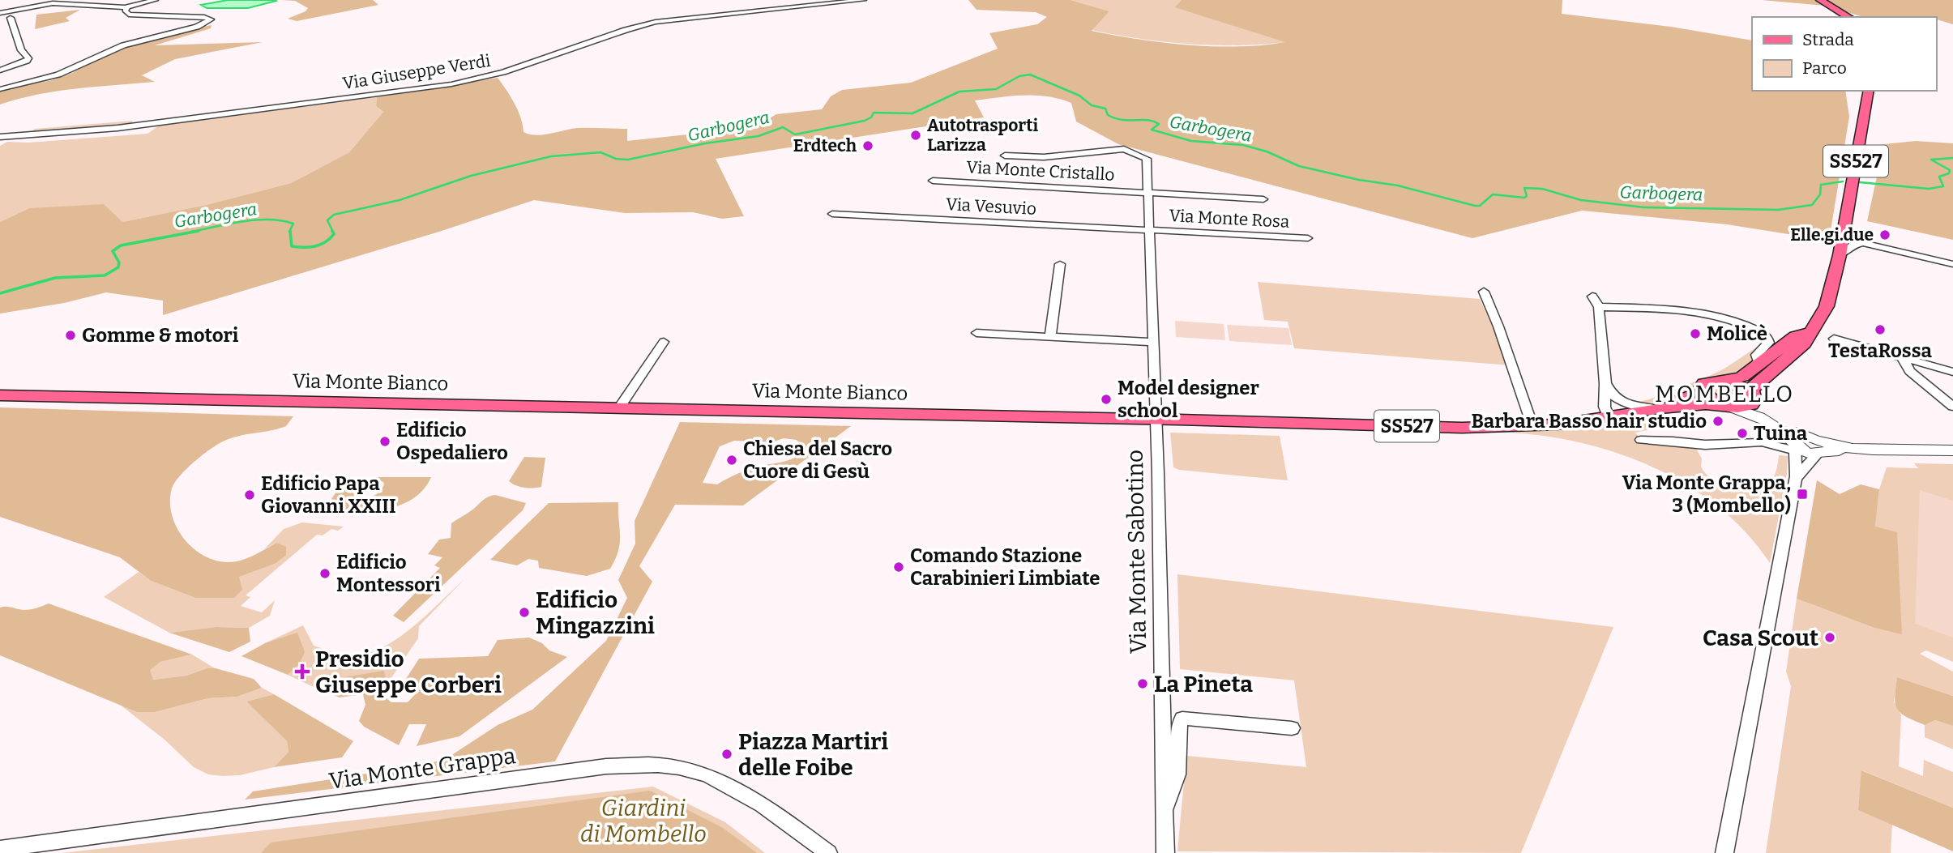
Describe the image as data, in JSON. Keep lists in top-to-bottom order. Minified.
{"streets":{"main road":["SS527","Via Monte Bianco"],"street":["Via Giuseppe Verdi","Via Monte Cristallo","Via Vesuvio","Via Monte Rosa","Via Monte Sabotino","Via Monte Grappa"]},"crossings":[["Via Monte Cristallo","Via Monte Rosa"],["Via Vesuvio","Via Monte Rosa"],["Via Monte Rosa","Via Monte Bianco"],["Via Monte Rosa","Via Monte Sabotino"],["Via Monte Bianco","Via Monte Sabotino"]],"districts":["MOMBELLO"],"water":["Garbogera"],"parks":["Giardini di Mombello"],"places":{"other":["Autotrasporti Larizza","Erdtech","Elle.gi.due","TestaRossa","Molicè","Gomme & motori","Model designer school","Barbara Basso hair studio","Tuina","Edificio Ospedaliero","Chiesa del Sacro Cuore di Gesù","Edificio Papa Giovanni XXIII","Comando Stazione Carabinieri Limbiate","Edificio Montessori","Edificio Mingazzini","Casa Scout","La Pineta","Piazza Martiri delle Foibe"],"transit":["Via Monte Grappa, 3 (Mombello)"],"health":["Presidio Giuseppe Corberi"]},"legend":["Strada","Parco"]}
